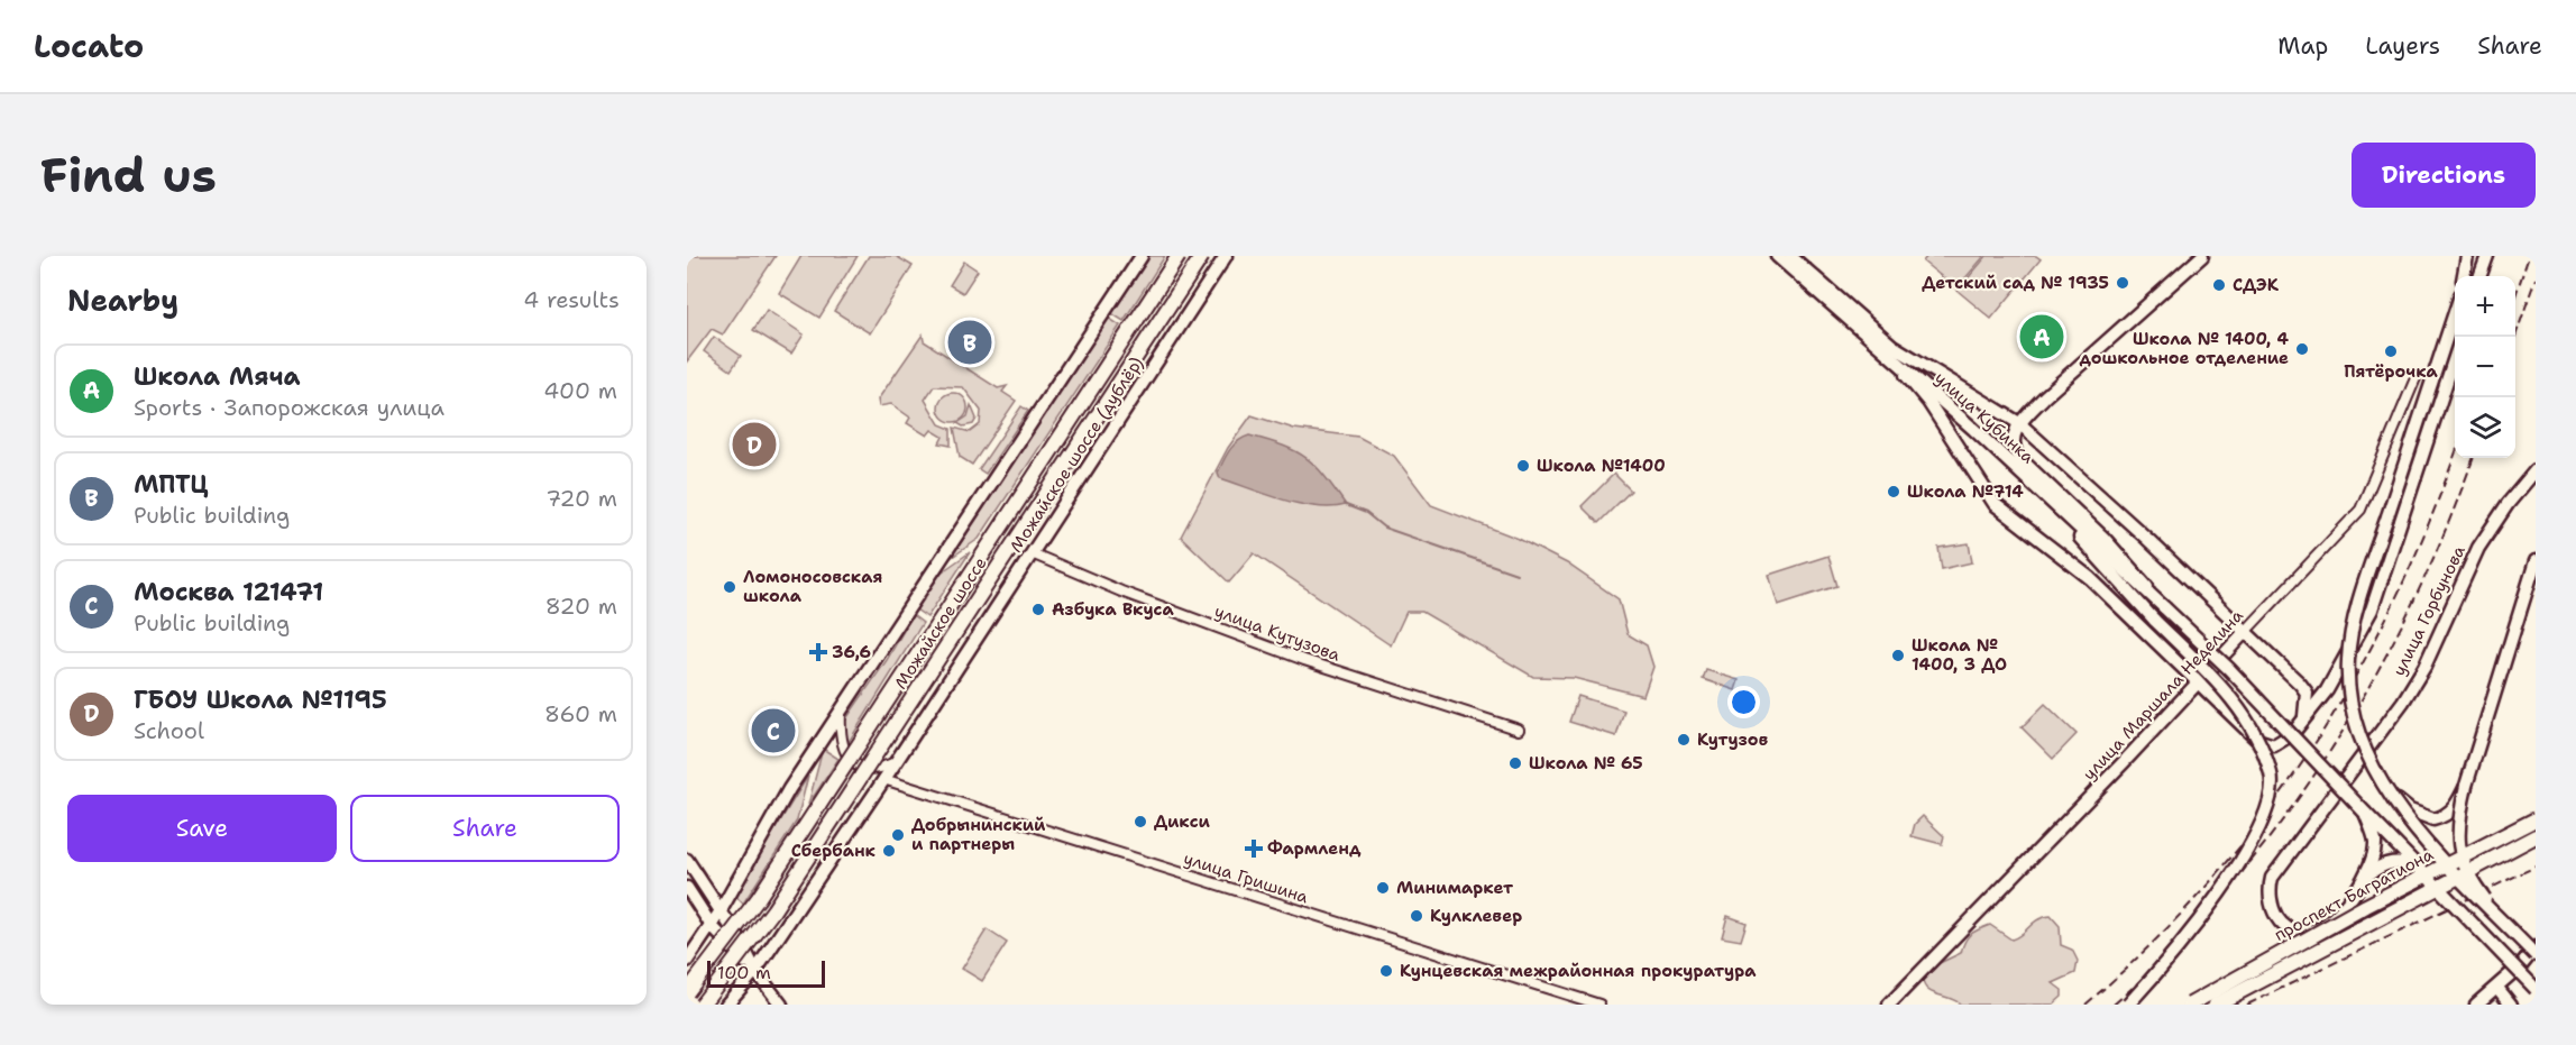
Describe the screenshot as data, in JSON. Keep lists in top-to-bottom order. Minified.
{"streets":{"main road":["улица Кубинка","Можайское шоссе (дублёр)","улица Горбунова","Можайское шоссе","улица Маршала Неделина","проспект Багратиона"],"street":["улица Кутузова","улица Гришина"]},"crossings":[["Можайское шоссе (дублёр)","улица Кутузова"],["Можайское шоссе (дублёр)","улица Гришина"]],"places":{"other":["Детский сад № 1935","СДЭК","Школа № 1400, 4 дошкольное отделение","Пятёрочка","Школа №1400","Школа №714","Ломоносовская школа","Азбука Вкуса","Школа № 1400, 3 ДО","Кутузов","Школа № 65","Дикси","Добрынинский и партнеры","Сбербанк","Минимаркет","Кулклевер","Кунцевская межрайонная прокуратура"],"health":["36,6","Фармленд"]},"scale_bar":"100 m","page":{"header":"Locato","nav":["Map","Layers","Share"],"buttons":["Directions",["Save","Share"]],"title":"Find us","heading":["Nearby","4 results"],"map_buttons":["+","−"],"pins":["A","B","D","C"],"list":[{"mark":"A","name":"Школа Мяча","note":"Sports · Запорожская улица","value":"400 m"},{"mark":"B","name":"МПТЦ","note":"Public building","value":"720 m"},{"mark":"C","name":"Москва 121471","note":"Public building","value":"820 m"},{"mark":"D","name":"ГБОУ Школа №1195","note":"School","value":"860 m"}],"scale":"100 m"}}
